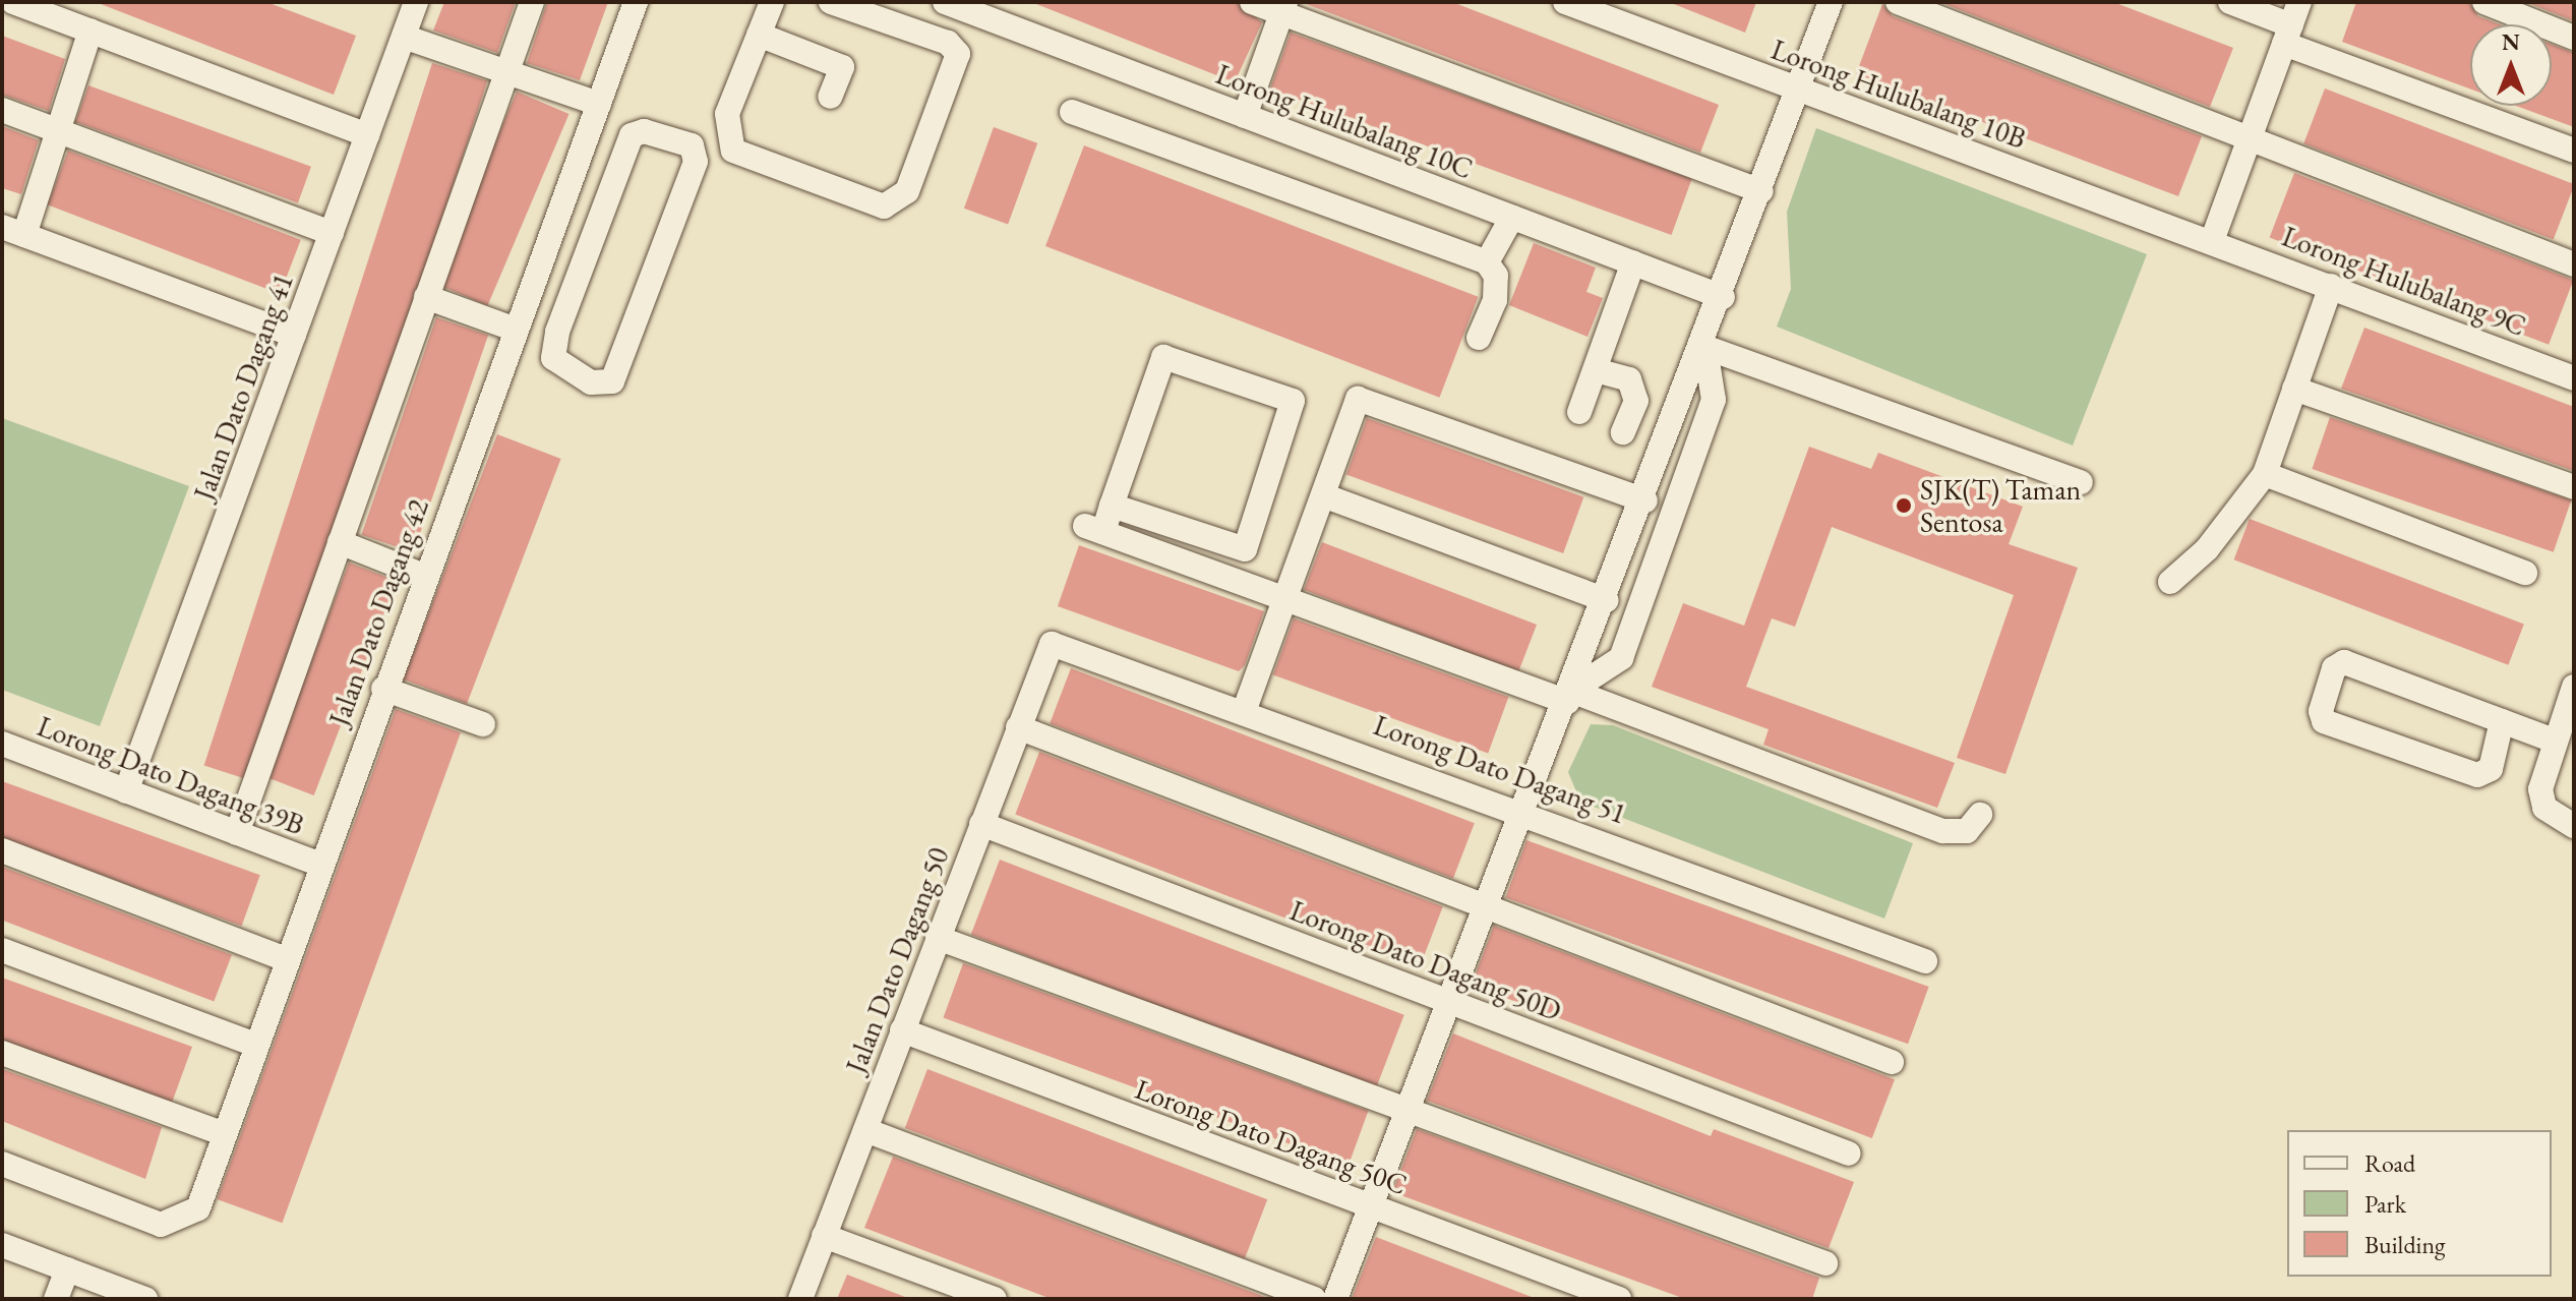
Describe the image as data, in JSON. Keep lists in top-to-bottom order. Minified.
{"streets":{"street":["Lorong Hulubalang 10B","Lorong Hulubalang 10C","Lorong Hulubalang 9C","Jalan Dato Dagang 41","Jalan Dato Dagang 42","Lorong Dato Dagang 51","Lorong Dato Dagang 39B","Jalan Dato Dagang 50","Lorong Dato Dagang 50D","Lorong Dato Dagang 50C"]},"crossings":[["Lorong Hulubalang 10B","Lorong Hulubalang 9C"],["Jalan Dato Dagang 41","Lorong Dato Dagang 39B"],["Jalan Dato Dagang 42","Lorong Dato Dagang 39B"],["Lorong Dato Dagang 51","Jalan Dato Dagang 50"],["Jalan Dato Dagang 50","Lorong Dato Dagang 50D"],["Jalan Dato Dagang 50","Lorong Dato Dagang 50C"]],"places":["SJK(T) Taman Sentosa"],"legend":["Road","Park","Building"],"north":"top"}
